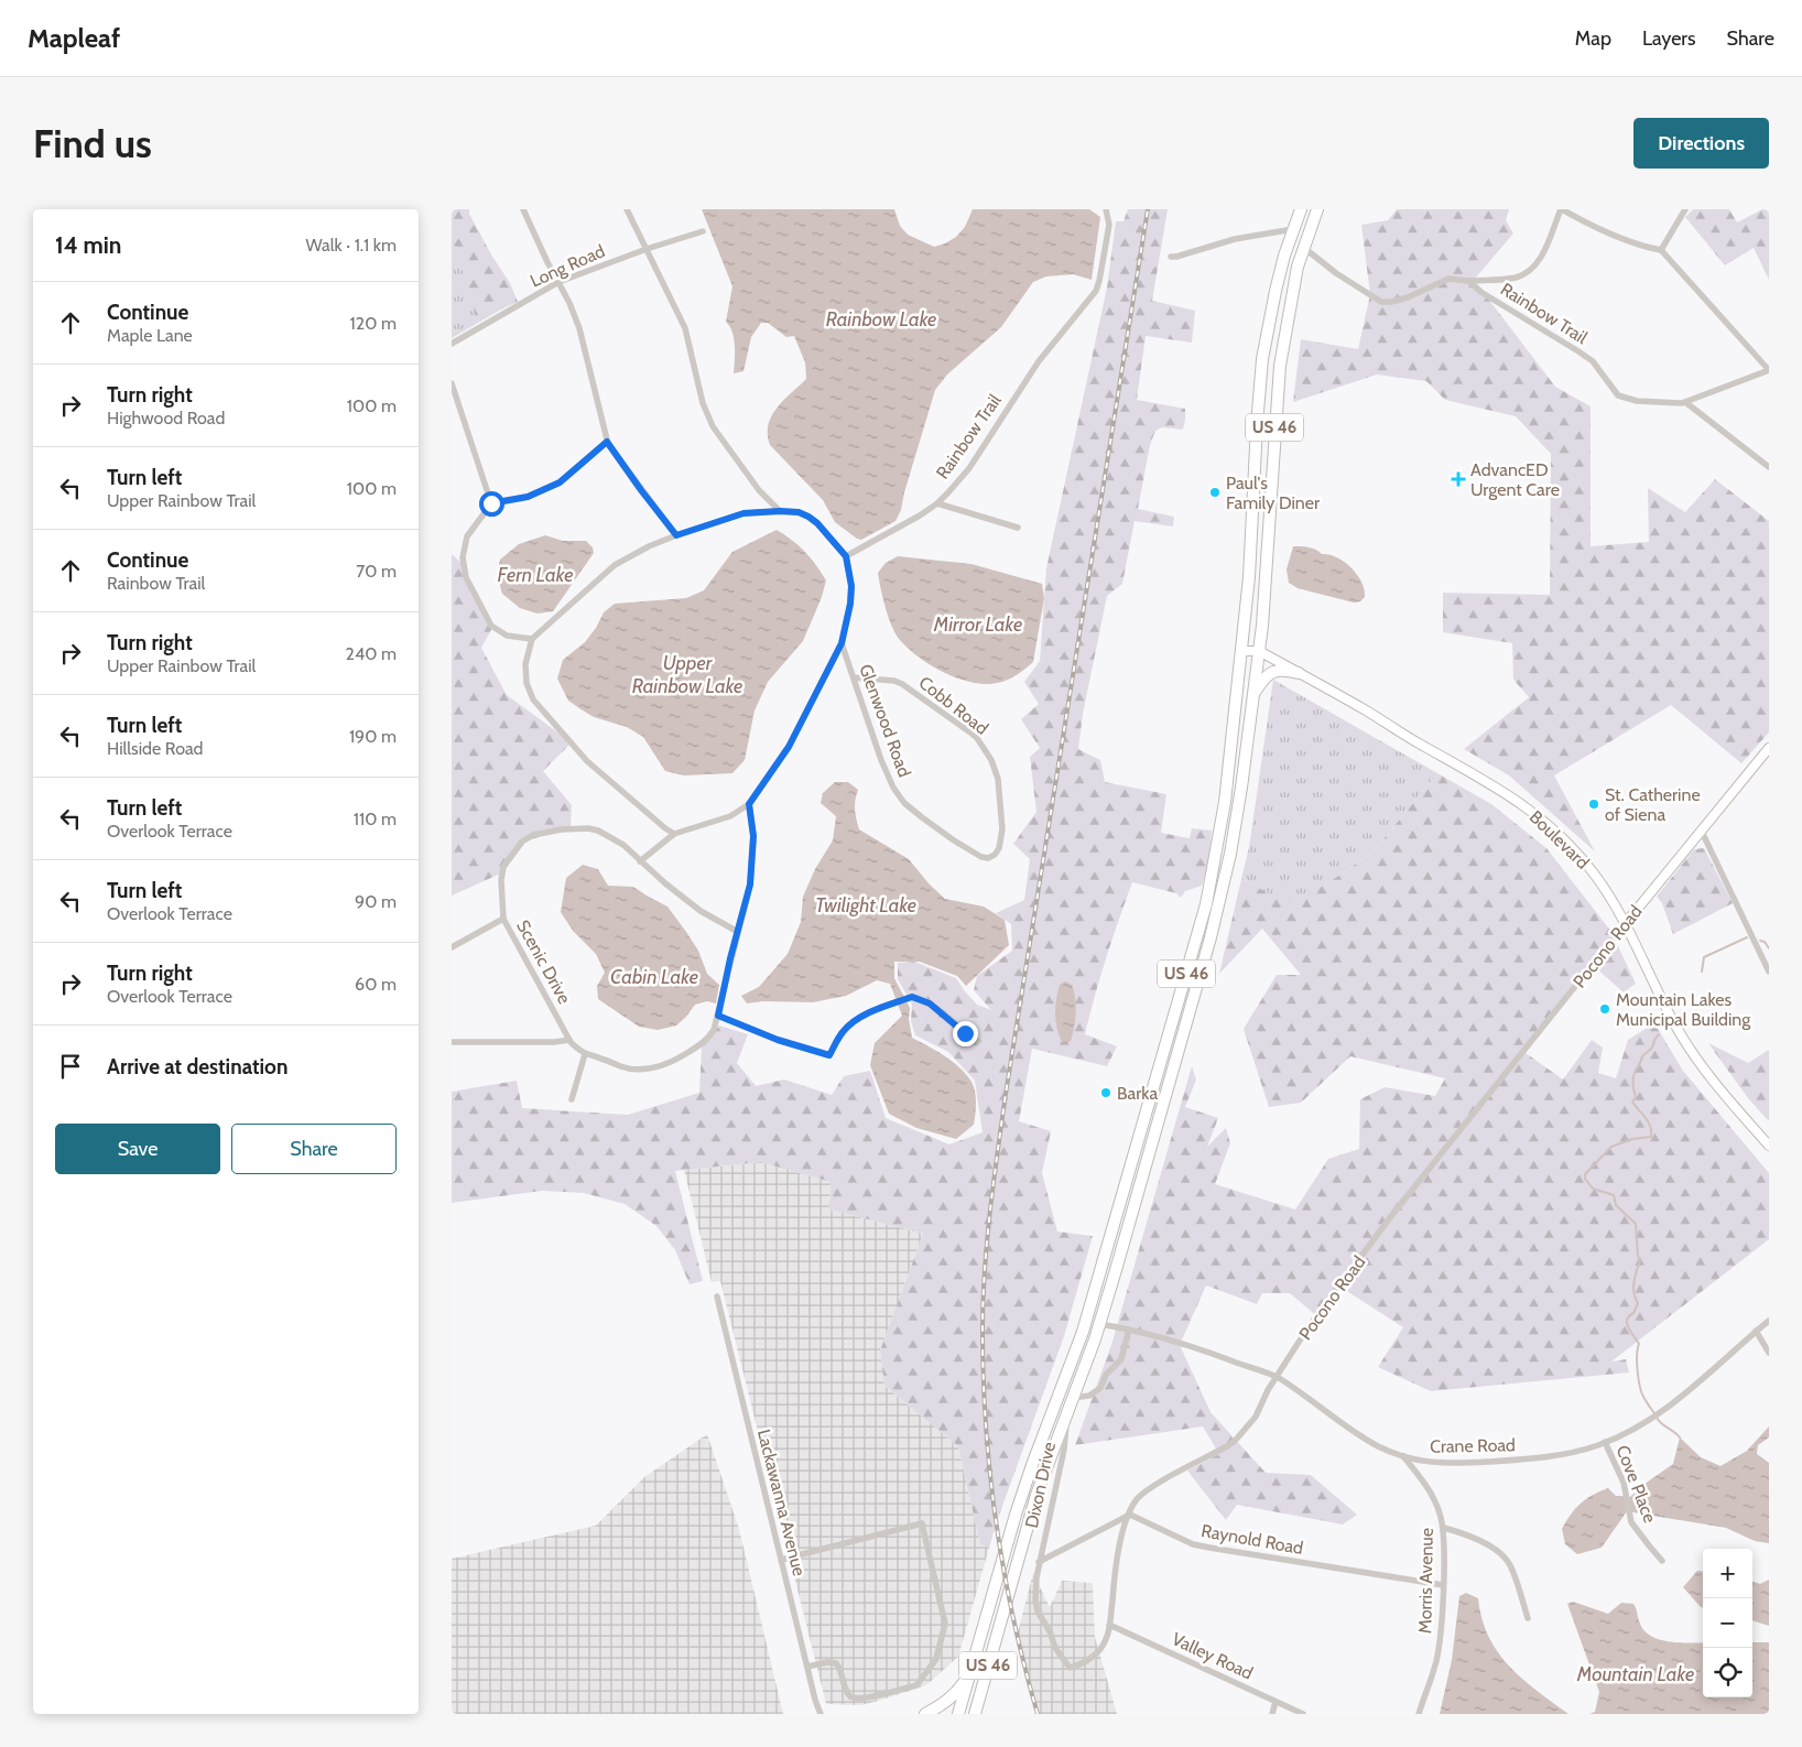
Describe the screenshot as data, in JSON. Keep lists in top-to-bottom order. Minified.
{"streets":{"highway":["US 46"],"main road":["Boulevard","Pocono Road"],"street":["Long Road","Rainbow Trail","Cobb Road","Glenwood Road","Scenic Drive","Crane Road","Cove Place","Dixon Drive","Lackawanna Avenue","Raynold Road","Morris Avenue","Valley Road"]},"crossings":[["US 46","Boulevard"],["US 46","Crane Road"],["US 46","Dixon Drive"],["Cobb Road","Glenwood Road"],["Boulevard","Pocono Road"],["Pocono Road","Crane Road"],["Pocono Road","Dixon Drive"],["Pocono Road","Raynold Road"],["Pocono Road","Valley Road"],["Crane Road","Cove Place"],["Crane Road","Morris Avenue"],["Raynold Road","Morris Avenue"]],"water":["Rainbow Lake","Fern Lake","Mirror Lake","Upper Rainbow Lake","Twilight Lake","Cabin Lake","Mountain Lake"],"places":{"health":["AdvancED Urgent Care"],"other":["Paul's Family Diner","St. Catherine of Siena","Mountain Lakes Municipal Building","Barka"]},"page":{"header":"Mapleaf","nav":["Map","Layers","Share"],"buttons":["Directions",["Save","Share"]],"title":"Find us","heading":["14 min","Walk · 1.1 km"],"list":[["Continue","Maple Lane","120 m"],["Turn right","Highwood Road","100 m"],["Turn left","Upper Rainbow Trail","100 m"],["Continue","Rainbow Trail","70 m"],["Turn right","Upper Rainbow Trail","240 m"],["Turn left","Hillside Road","190 m"],["Turn left","Overlook Terrace","110 m"],["Turn left","Overlook Terrace","90 m"],["Turn right","Overlook Terrace","60 m"],"Arrive at destination"],"map_buttons":["+","−"]}}
